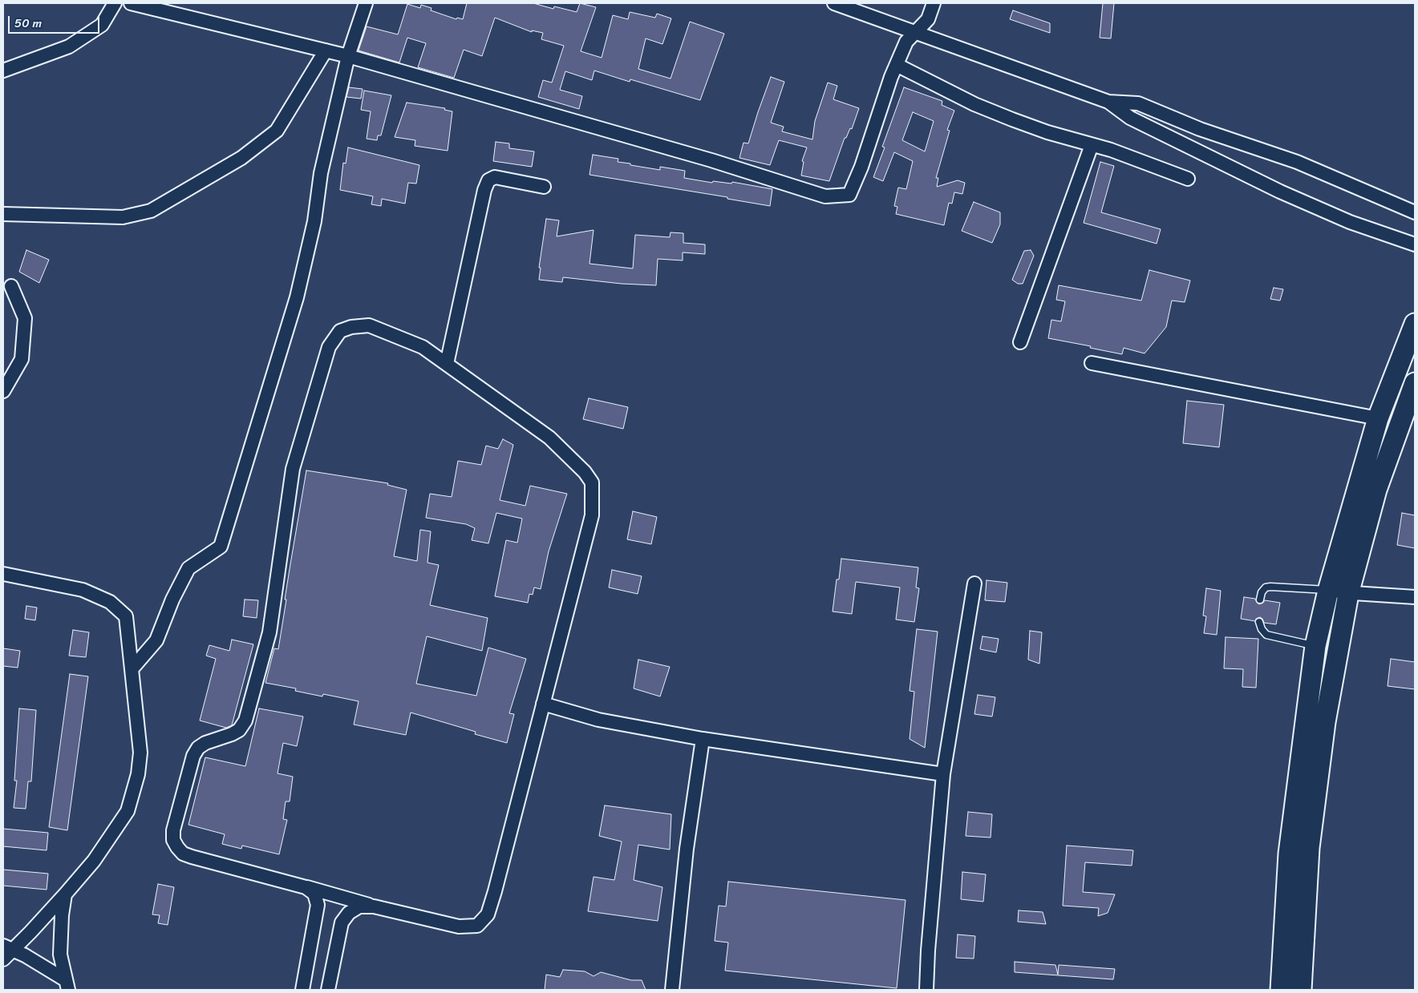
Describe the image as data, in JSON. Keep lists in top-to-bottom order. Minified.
{"scale_bar":"50 m"}
